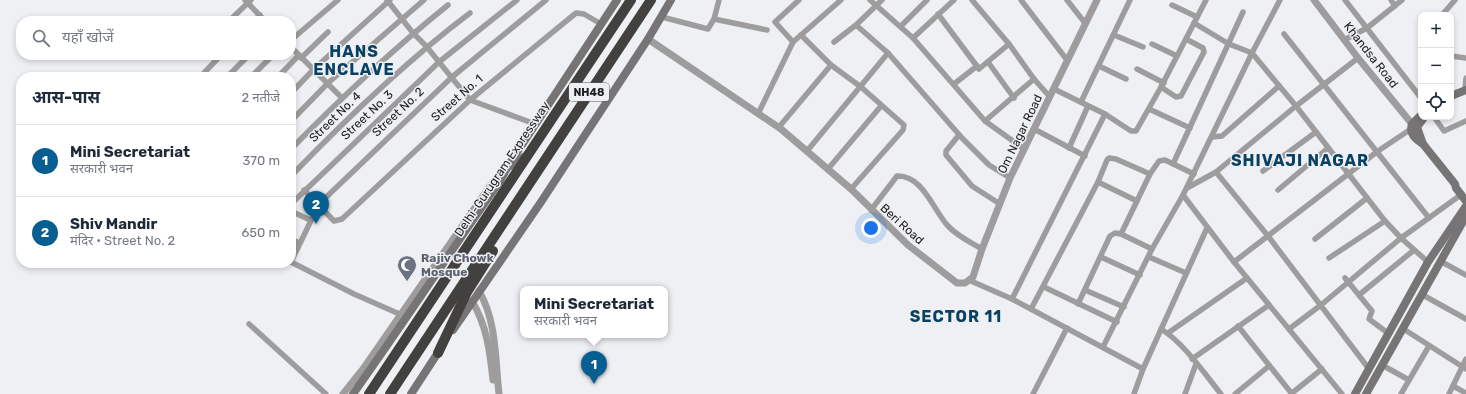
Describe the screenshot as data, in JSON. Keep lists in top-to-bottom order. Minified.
{"streets":{"highway":["NH48","Delhi-Gurugram Expressway"],"street":["Khandsa Road","Street No. 1","Street No. 2","Street No. 3","Street No. 4","Om Nagar Road","Beri Road"]},"crossings":[["Street No. 1","Street No. 2"],["Om Nagar Road","Beri Road"]],"districts":["HANS ENCLAVE","SHIVAJI NAGAR","SECTOR 11"],"places":{"mosque":["Rajiv Chowk Mosque"]},"page":{"map_buttons":["+","−"],"search":"यहाँ खोजें","heading":["आस-पास","2 नतीजे"],"list":[{"mark":"1","name":"Mini Secretariat","note":"सरकारी भवन","value":"370 m"},{"mark":"2","name":"Shiv Mandir","note":"मंदिर · Street No. 2","value":"650 m"}],"pins":["2","1"],"popup":["Mini Secretariat","सरकारी भवन"]}}
